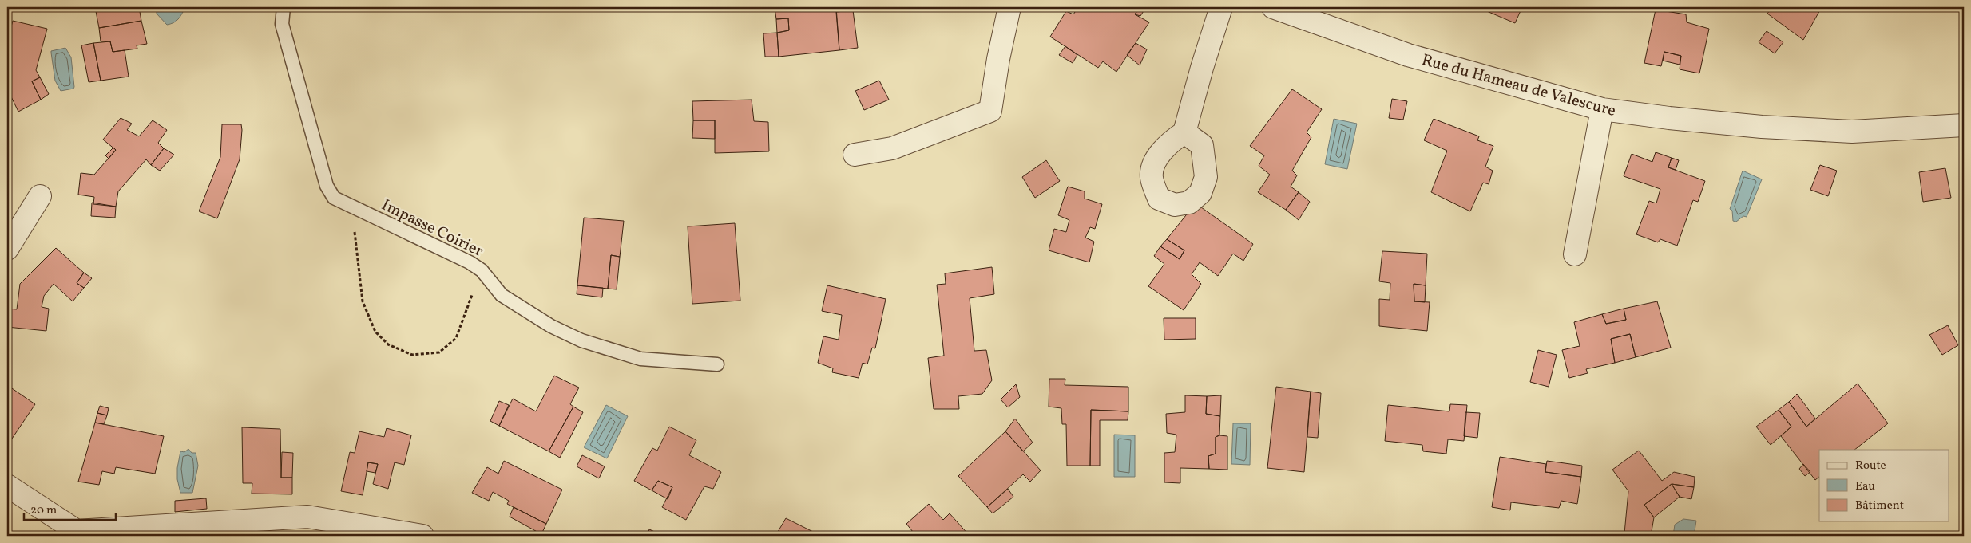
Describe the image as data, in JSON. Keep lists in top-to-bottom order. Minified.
{"streets":{"street":["Rue du Hameau de Valescure"],"lane":["Impasse Coirier"]},"legend":["Route","Eau","Bâtiment"],"scale_bar":"20 m"}
